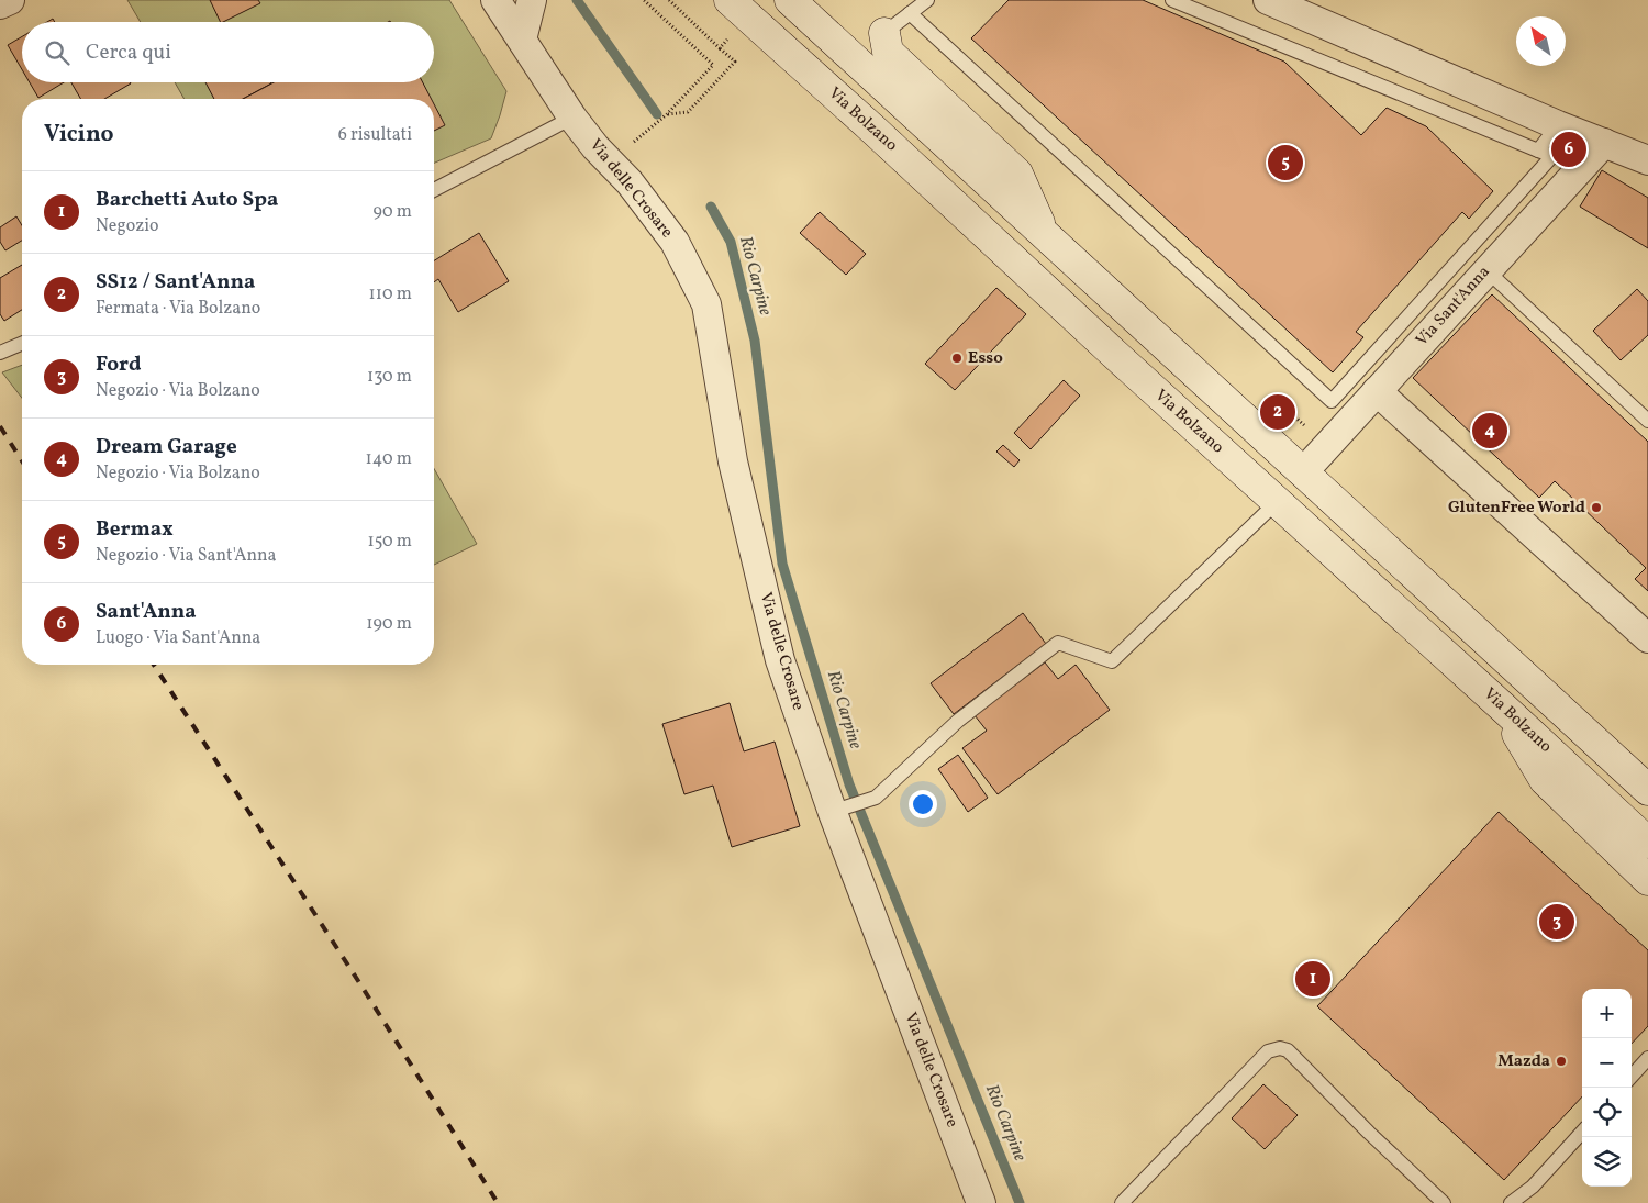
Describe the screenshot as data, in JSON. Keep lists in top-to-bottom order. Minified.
{"streets":{"main road":["Via Bolzano"],"street":["Via delle Crosare","Via Sant'Anna"]},"water":["Rio Carpine"],"places":["Esso","GlutenFree World","Mazda"],"north":"top left","page":{"search":"Cerca qui","heading":["Vicino","6 risultati"],"pins":["6","5","2","4","3","1"],"list":[{"mark":"1","name":"Barchetti Auto Spa","note":"Negozio","value":"90 m"},{"mark":"2","name":"SS12 / Sant'Anna","note":"Fermata · Via Bolzano","value":"110 m"},{"mark":"3","name":"Ford","note":"Negozio · Via Bolzano","value":"130 m"},{"mark":"4","name":"Dream Garage","note":"Negozio · Via Bolzano","value":"140 m"},{"mark":"5","name":"Bermax","note":"Negozio · Via Sant'Anna","value":"150 m"},{"mark":"6","name":"Sant'Anna","note":"Luogo · Via Sant'Anna","value":"190 m"}],"map_buttons":["+","−"]}}
